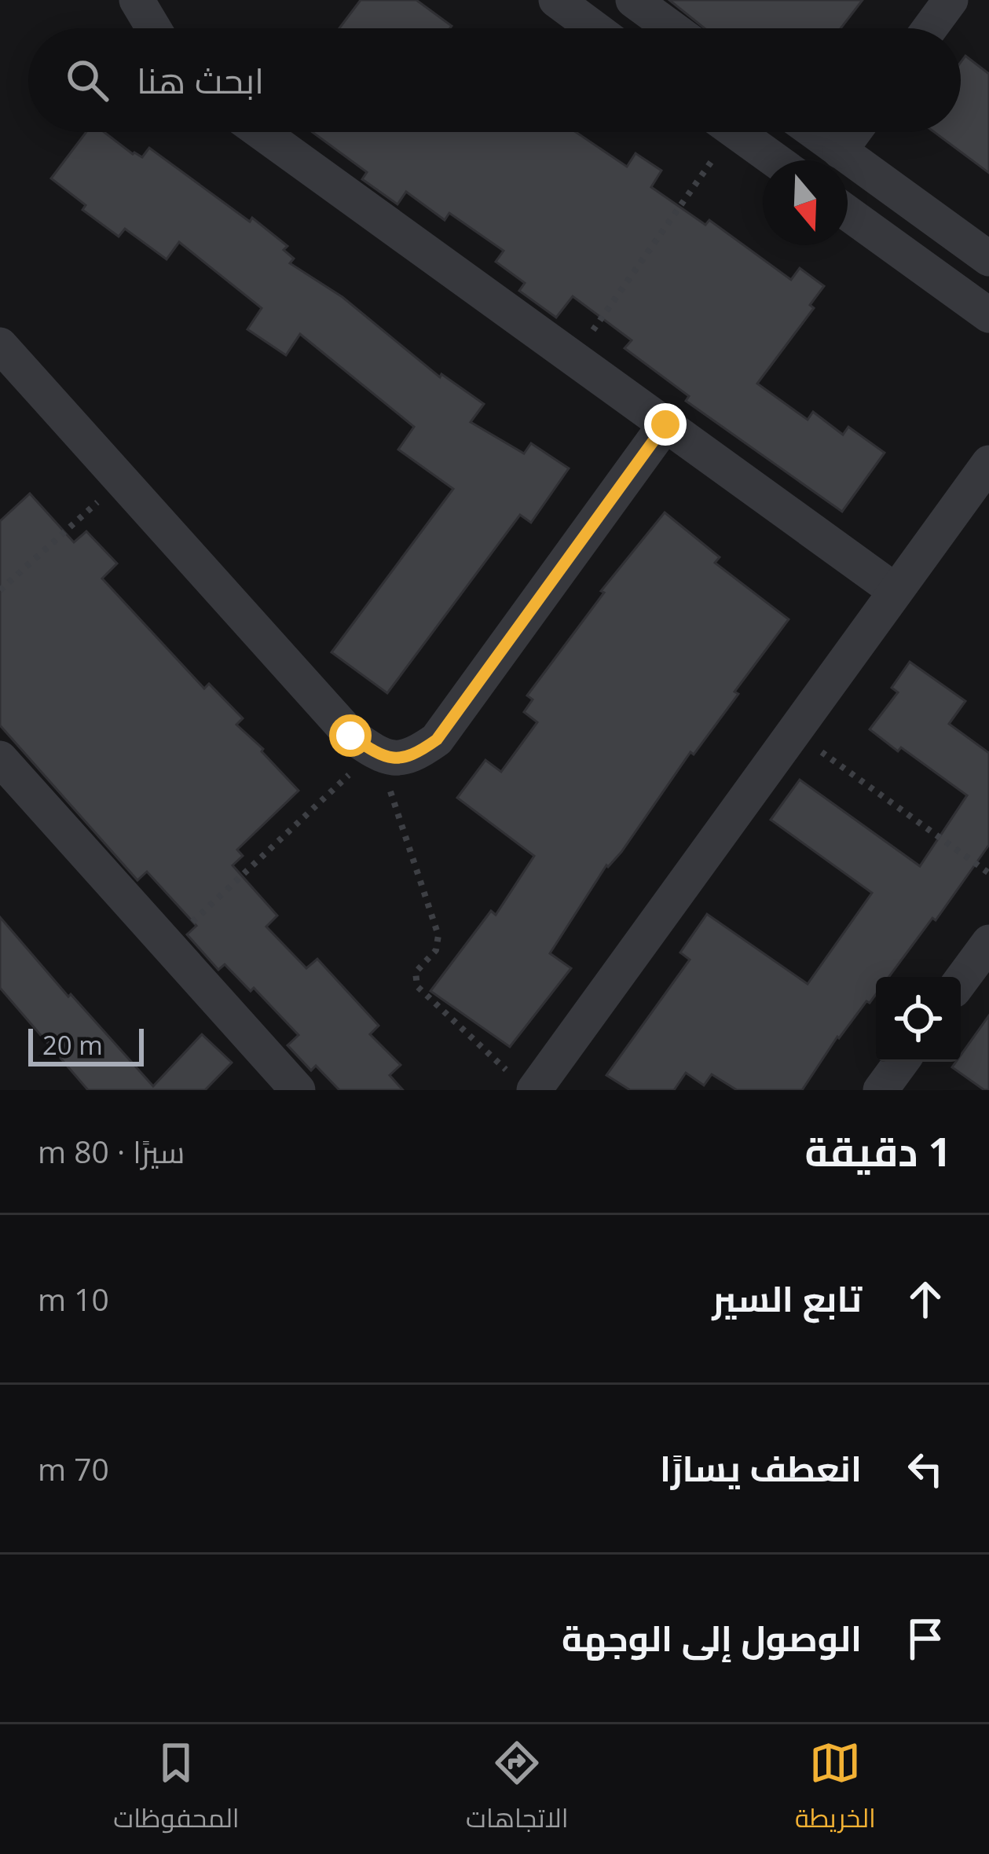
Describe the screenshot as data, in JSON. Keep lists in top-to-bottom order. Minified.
{"scale_bar":"20 m","north":"bottom","page":{"search":"ابحث هنا","scale":"20 m","heading":["1 دقيقة","سيرًا · 80 m"],"list":[["تابع السير","10 m"],["انعطف يسارًا","70 m"],"الوصول إلى الوجهة"],"nav":["الخريطة","الاتجاهات","المحفوظات"]}}
